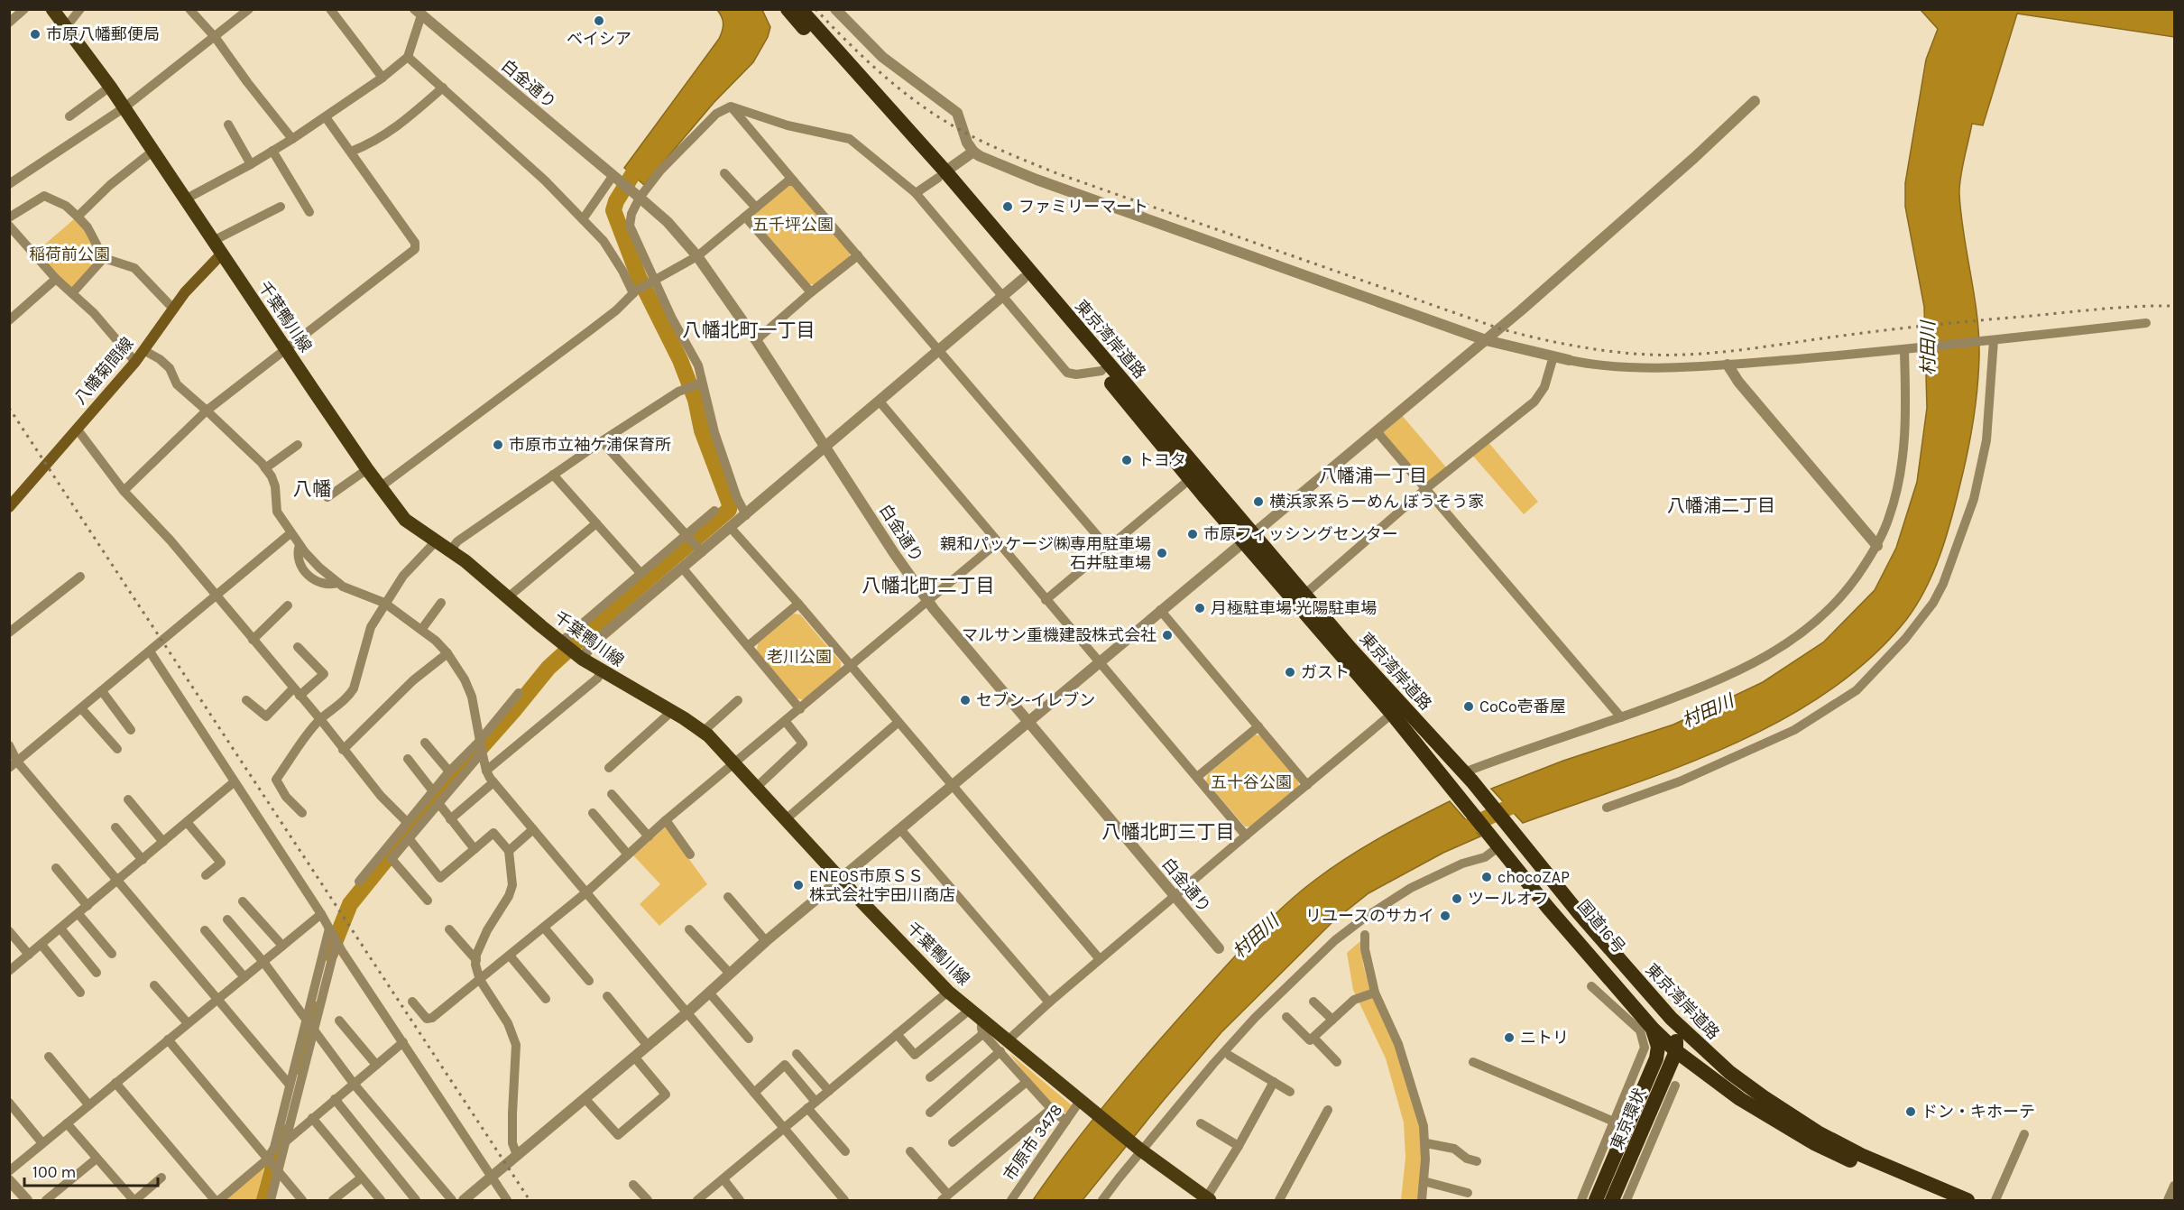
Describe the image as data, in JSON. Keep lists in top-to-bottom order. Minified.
{"streets":{"highway":["東京湾岸道路","国道16号","東京環状"],"main road":["千葉鴨川線","八幡菊間線"],"street":["白金通り","市原市 3478"]},"crossings":[["千葉鴨川線","八幡菊間線"],["千葉鴨川線","市原市 3478"],["東京湾岸道路","国道16号"],["東京湾岸道路","東京環状"],["国道16号","東京環状"]],"districts":["八幡北町一丁目","八幡浦一丁目","八幡","八幡浦二丁目","八幡北町二丁目","八幡北町三丁目"],"water":["村田川"],"parks":["五千坪公園","稲荷前公園","老川公園","五十谷公園"],"places":["ベイシア","市原八幡郵便局","ファミリーマート","市原市立袖ケ浦保育所","トヨタ","横浜家系らーめん ぼうそう家","市原フィッシングセンター","親和パッケージ㈱専用駐車場 石井駐車場","月極駐車場 光陽駐車場","マルサン重機建設株式会社","ガスト","セブン-イレブン","CoCo壱番屋","chocoZAP","ENEOS市原ＳＳ 株式会社宇田川商店","ツールオフ","リユースのサカイ","ニトリ","ドン・キホーテ"],"scale_bar":"100 m"}
